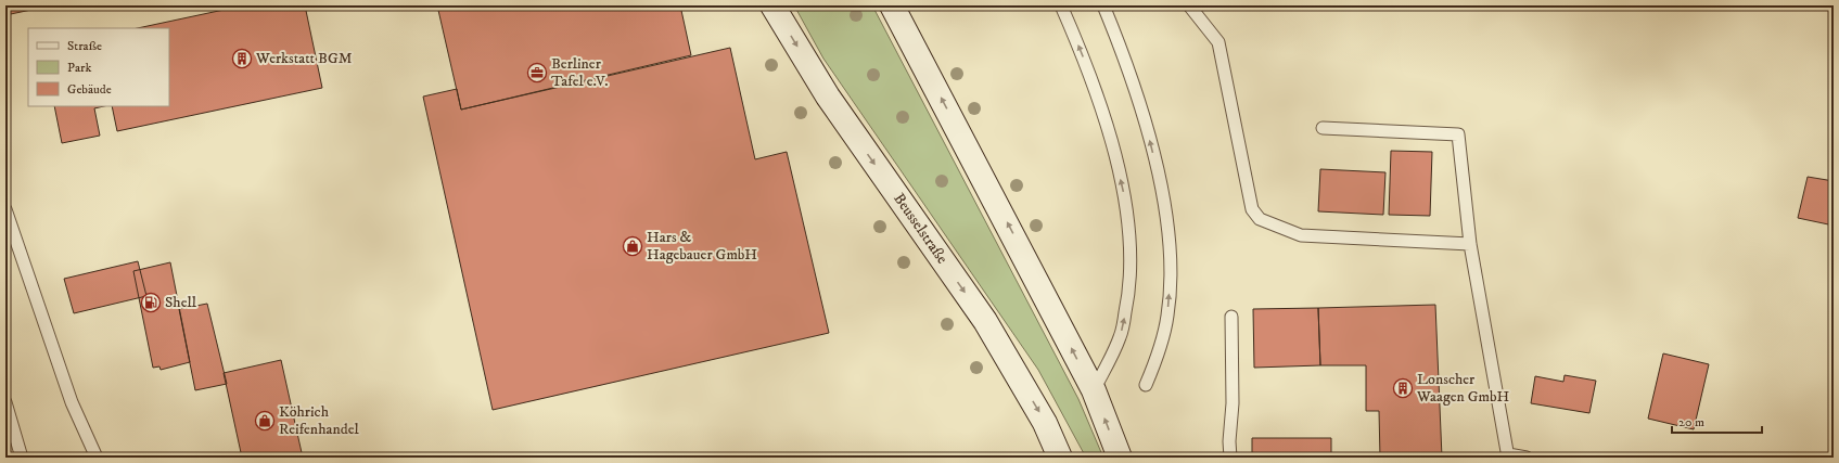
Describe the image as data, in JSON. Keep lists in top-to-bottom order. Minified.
{"streets":{"main road":["Beusselstraße"]},"places":{"building":["Werkstatt BGM","Lonscher Waagen GmbH"],"office":["Berliner Tafel e.V."],"shop":["Hars & Hagebauer GmbH","Köhrich Reifenhandel"],"fuel station":["Shell"]},"legend":["Straße","Park","Gebäude"],"scale_bar":"20 m"}
